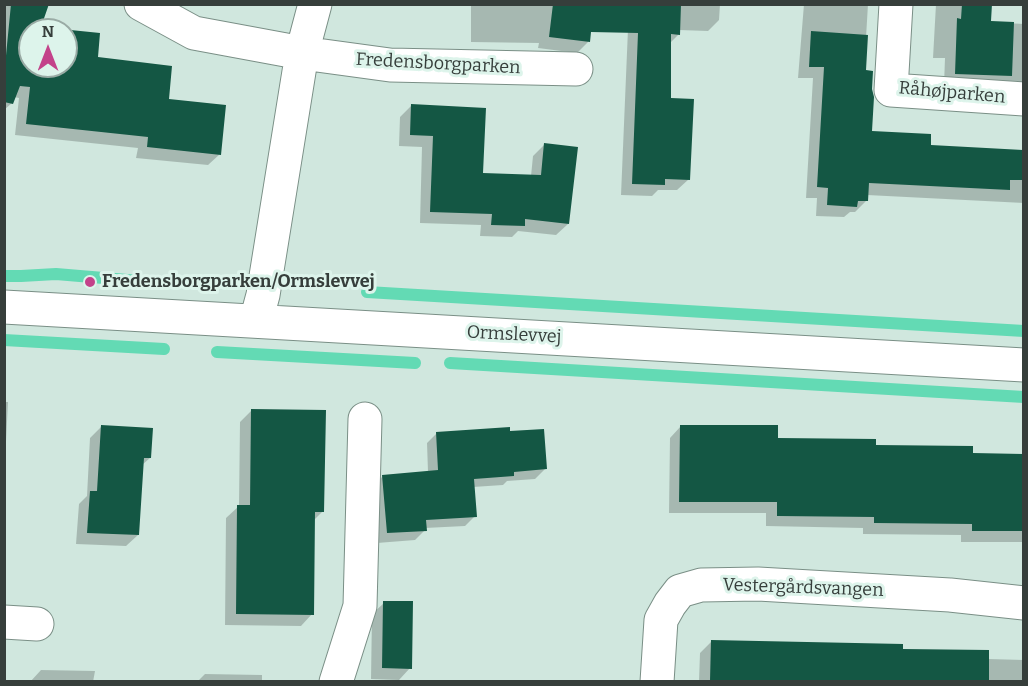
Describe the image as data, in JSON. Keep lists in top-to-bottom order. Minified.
{"streets":{"street":["Fredensborgparken","Råhøjparken","Ormslevvej","Vestergårdsvangen"]},"places":["Fredensborgparken/Ormslevvej"],"north":"top"}
